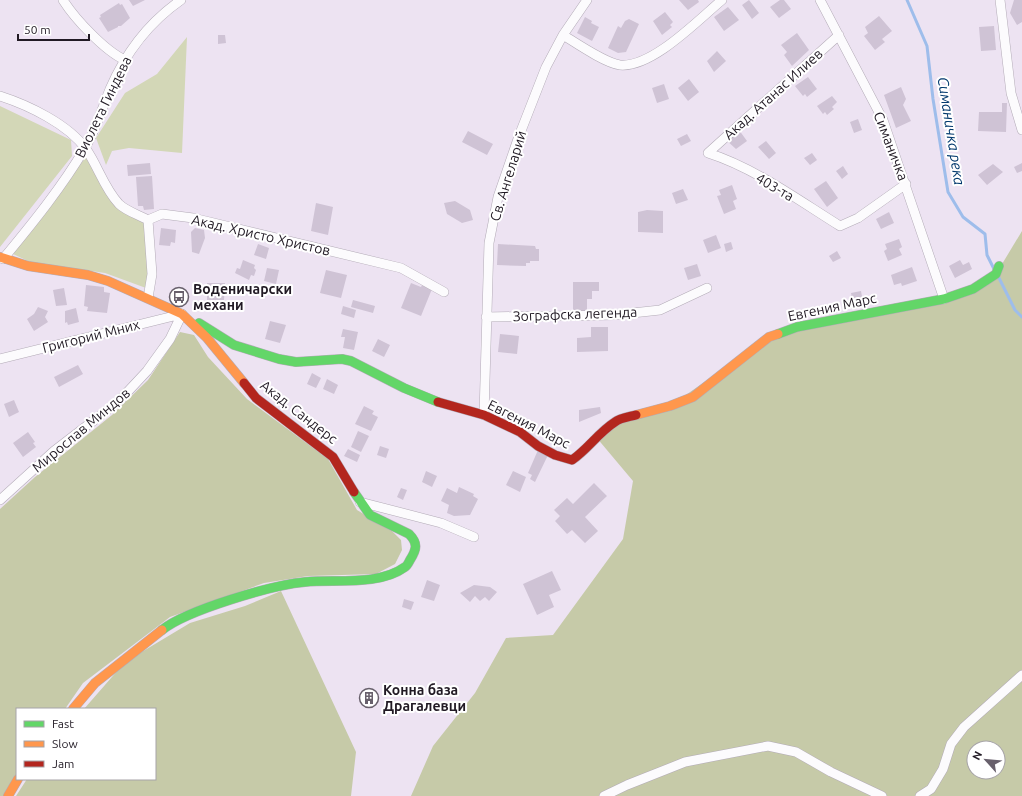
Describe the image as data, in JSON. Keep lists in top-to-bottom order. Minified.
{"streets":{"street":["Акад. Атанас Илиев","Виолета Гиндева","Симаничка","Св. Ангеларий","403-та","Акад. Христо Христов","Евгения Марс","Зографска легенда","Григорий Мних","Акад. Сандерс","Мирослав Миндов"]},"crossings":[["Акад. Атанас Илиев","Симаничка"],["Акад. Атанас Илиев","403-та"],["Виолета Гиндева","Акад. Сандерс"],["Симаничка","403-та"],["Симаничка","Евгения Марс"],["Св. Ангеларий","Евгения Марс"],["Св. Ангеларий","Зографска легенда"],["Евгения Марс","Григорий Мних"],["Евгения Марс","Акад. Сандерс"],["Евгения Марс","Мирослав Миндов"],["Григорий Мних","Акад. Сандерс"],["Григорий Мних","Мирослав Миндов"],["Акад. Сандерс","Мирослав Миндов"]],"water":["Симаничка река"],"places":{"bus stop":["Воденичарски механи"],"building":["Конна база Драгалевци"]},"legend":["Fast","Slow","Jam"],"scale_bar":"50 m","north":"top left"}
